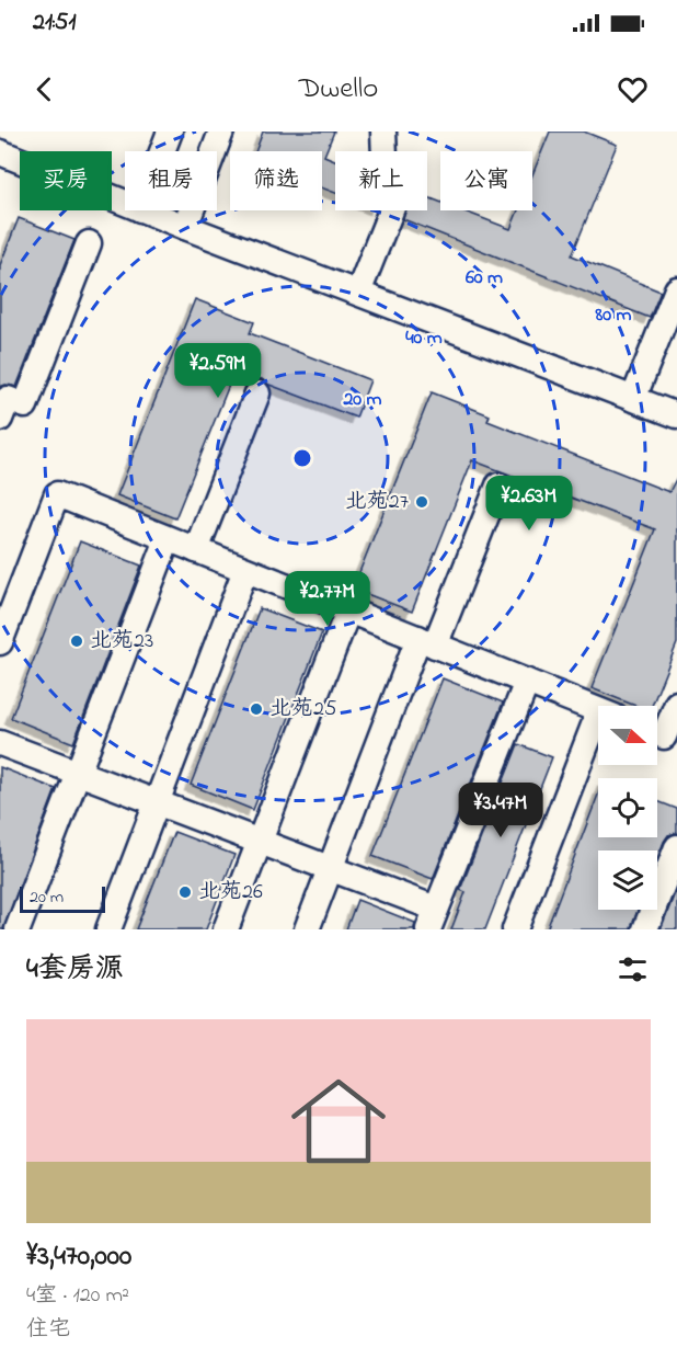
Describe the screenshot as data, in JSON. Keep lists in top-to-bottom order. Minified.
{"places":["北苑27","北苑23","北苑25","北苑26"],"scale_bar":"20 m","north":"right","page":{"status":"21:51","header":"Dwello","chip":["买房","租房","筛选","新上","公寓"],"price":["¥2.59M","¥2.63M","¥2.77M","¥3.47M"],"scale":"20 m","heading":"4套房源","list":[{"name":"¥3,470,000","note":"4室 · 120 m² · 住宅"}]},"rings":["60 m","80 m","40 m","20 m"]}
